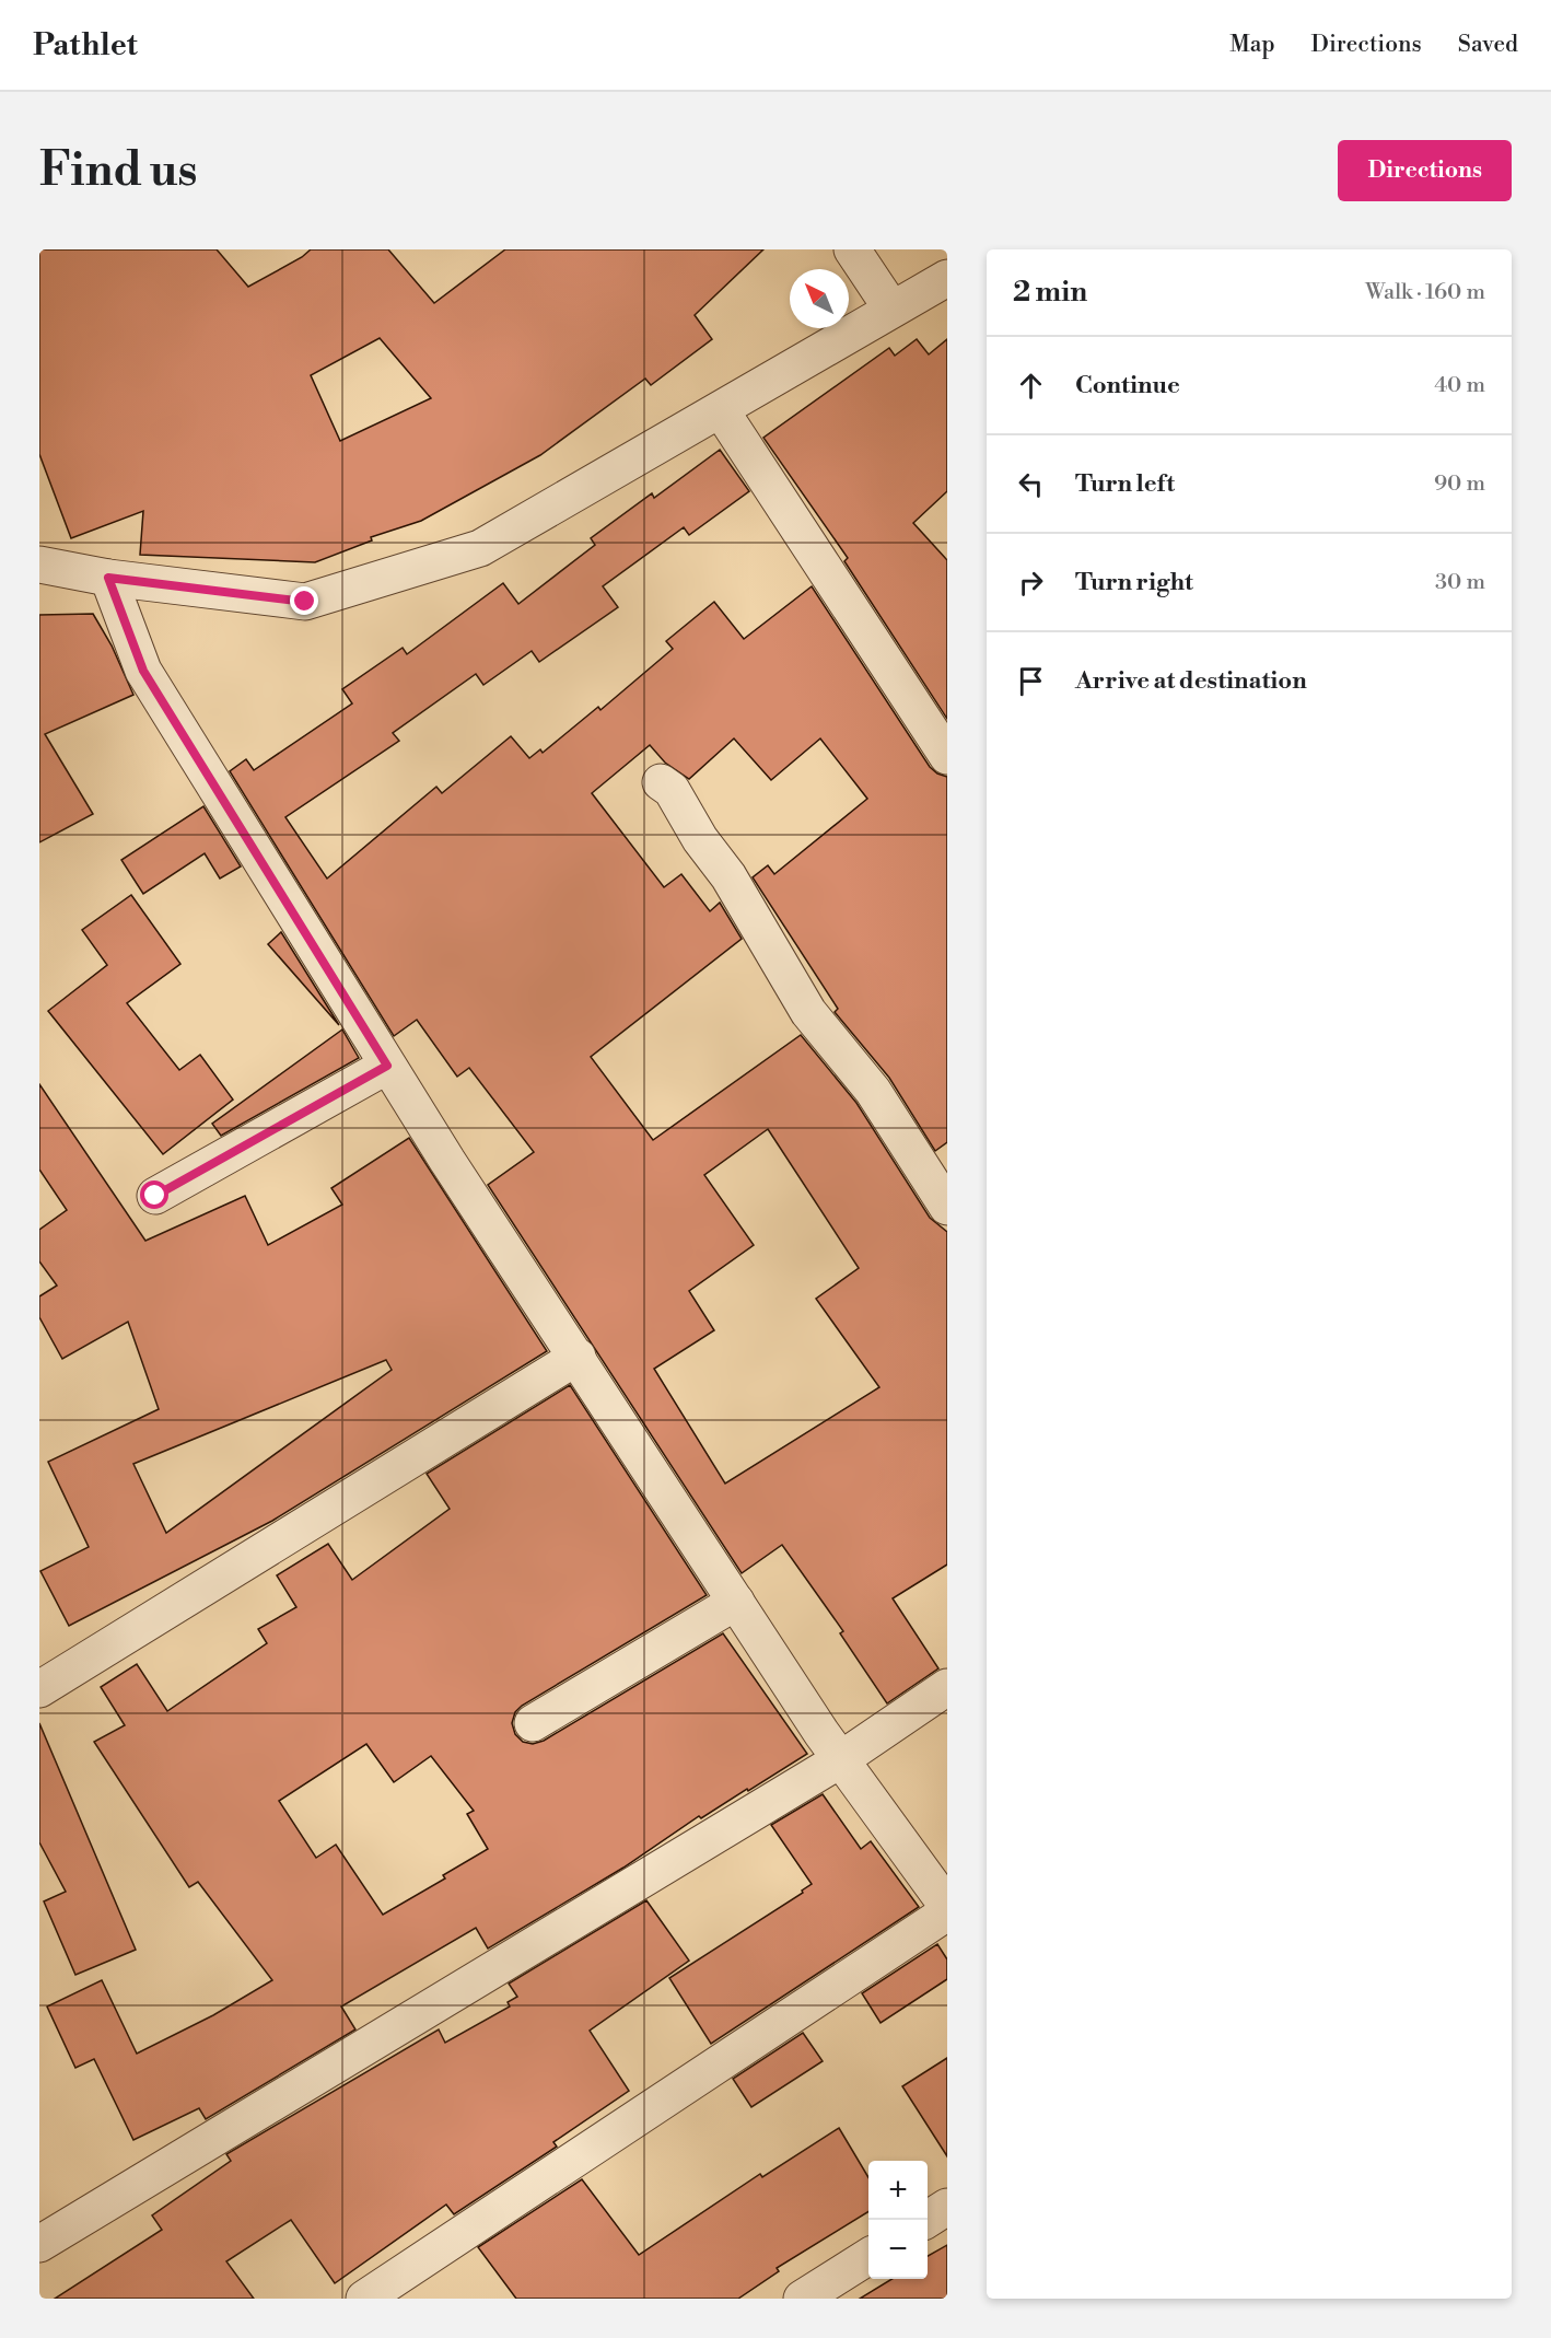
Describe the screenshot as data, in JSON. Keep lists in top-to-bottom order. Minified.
{"north":"top left","page":{"header":"Pathlet","nav":["Map","Directions","Saved"],"buttons":"Directions","title":"Find us","heading":["2 min","Walk · 160 m"],"list":[["Continue","40 m"],["Turn left","90 m"],["Turn right","30 m"],"Arrive at destination"],"map_buttons":["+","−"]}}
